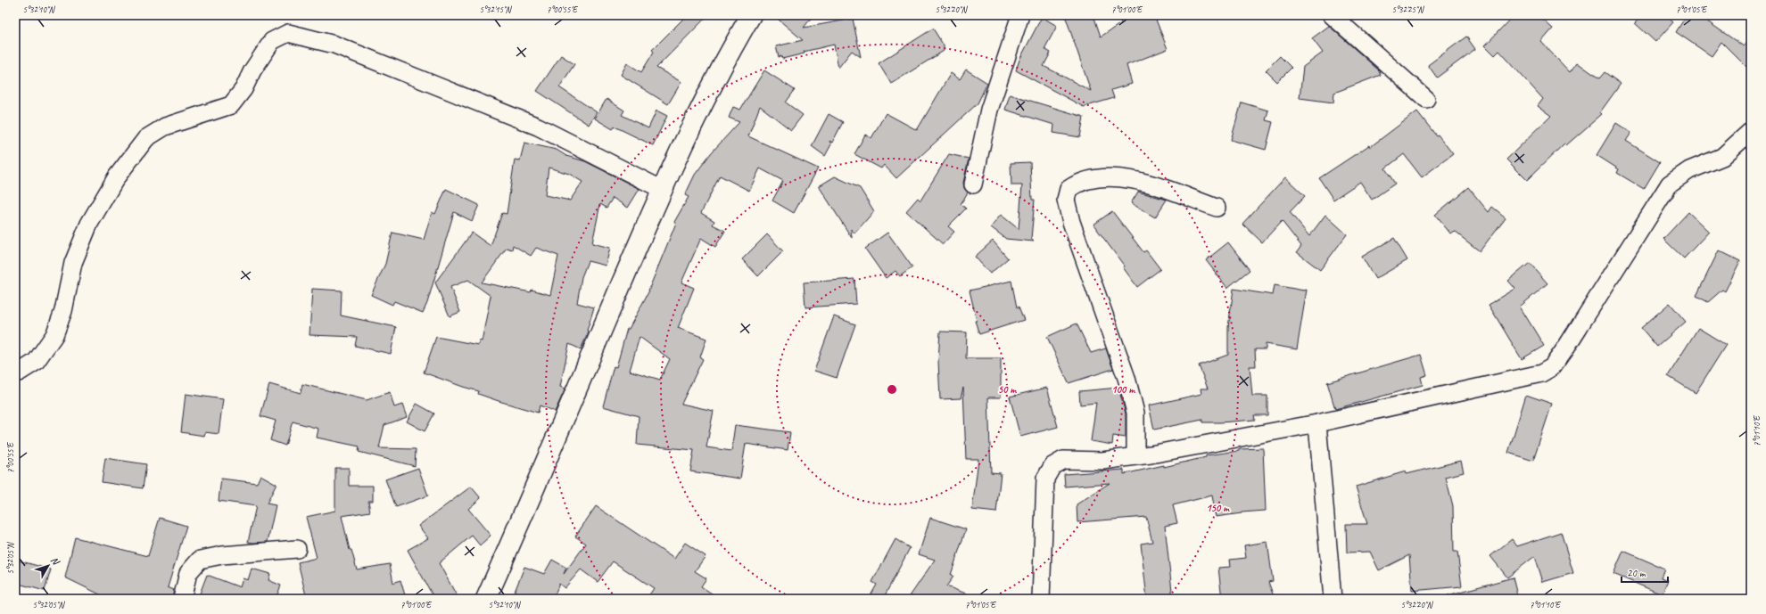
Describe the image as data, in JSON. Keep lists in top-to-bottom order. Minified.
{"scale_bar":"20 m","north":"top right","coordinates":["5°32'10\"N","5°32'15\"N","7°00'55\"E","5°32'20\"N","7°01'00\"E","5°32'25\"N","7°01'05\"E","7°01'10\"E","5°32'05\"N"],"rings":["50 m","100 m","150 m"]}
